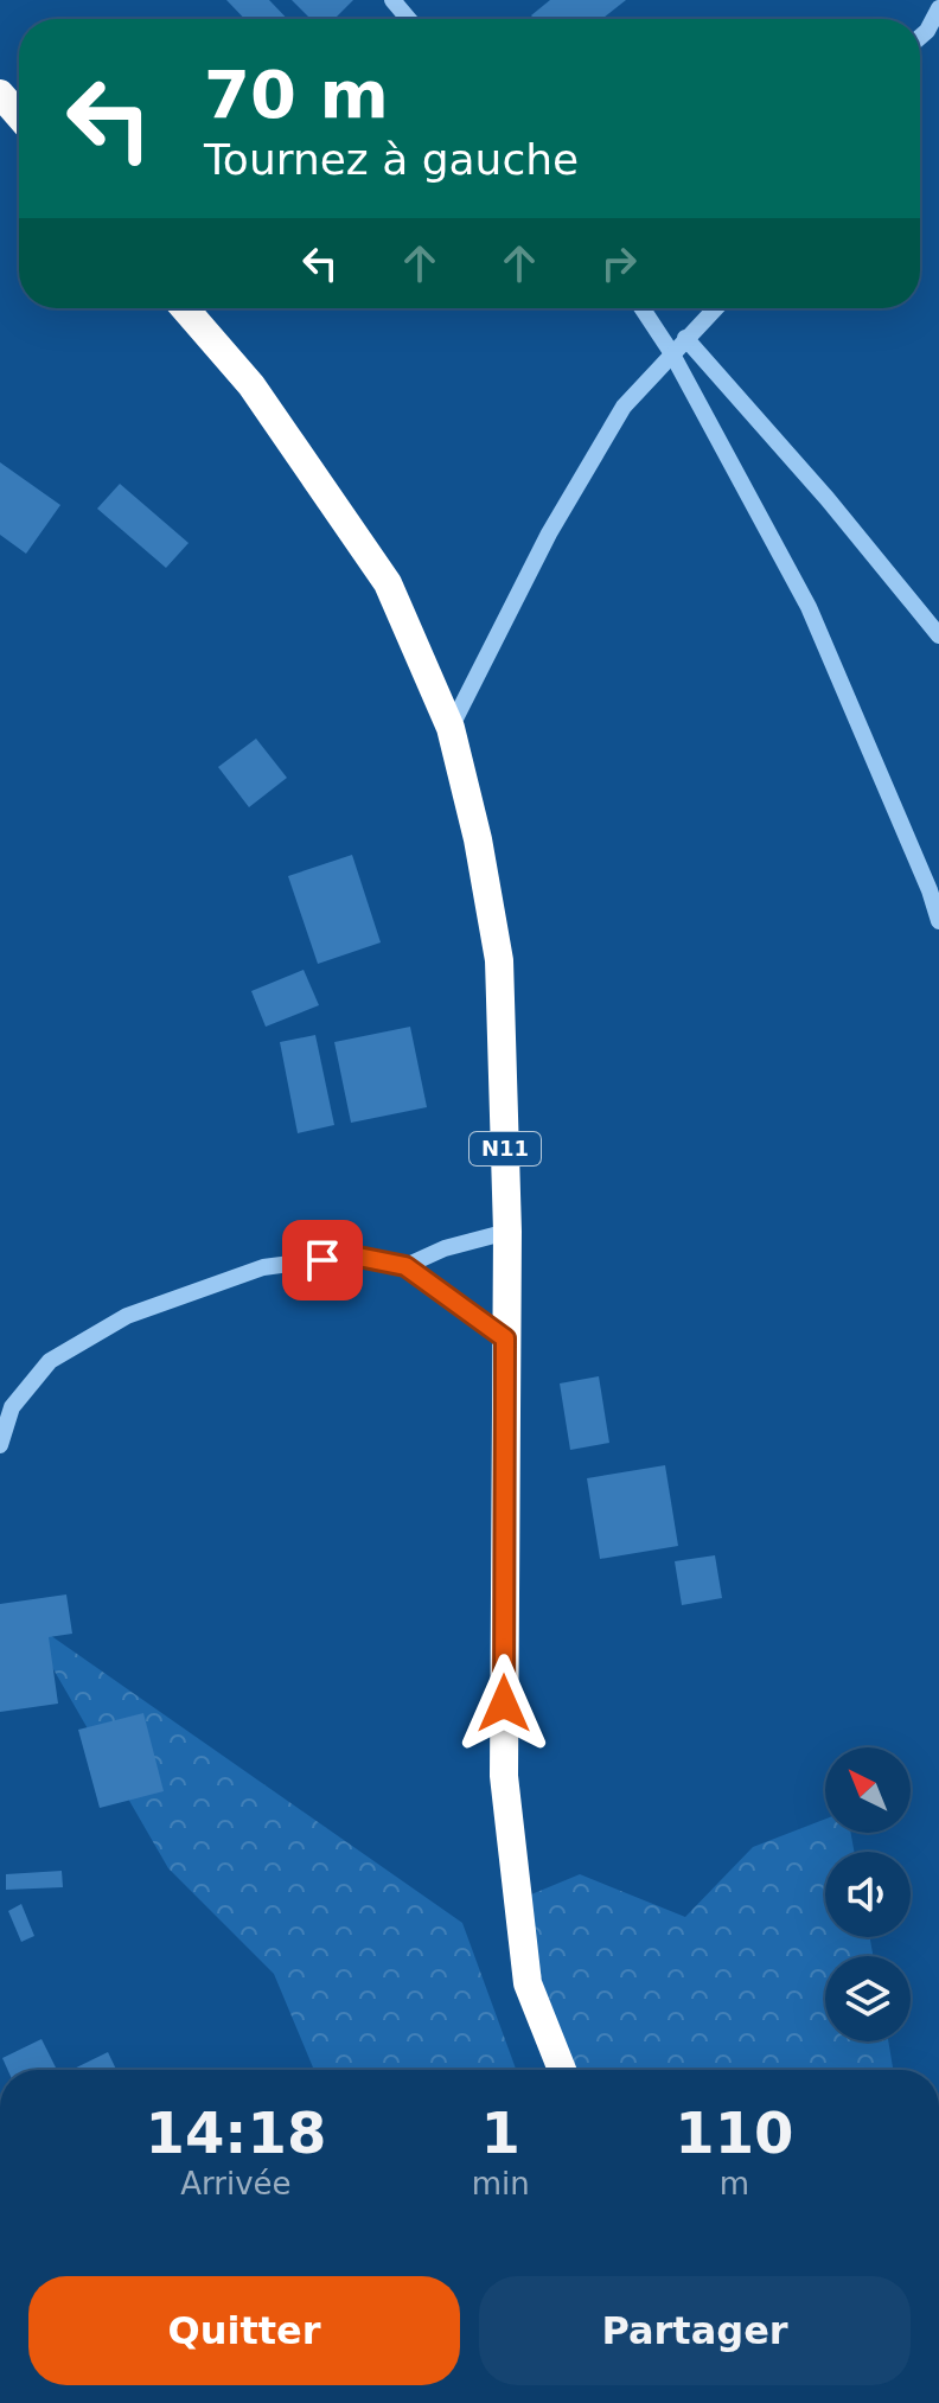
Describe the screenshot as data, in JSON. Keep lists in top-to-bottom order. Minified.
{"streets":{"highway":["N11"]},"north":"top left","page":{"turn":["70 m","Tournez à gauche"],"eta":["14:18","Arrivée","1","min","110","m"],"buttons":["Quitter","Partager"]}}
